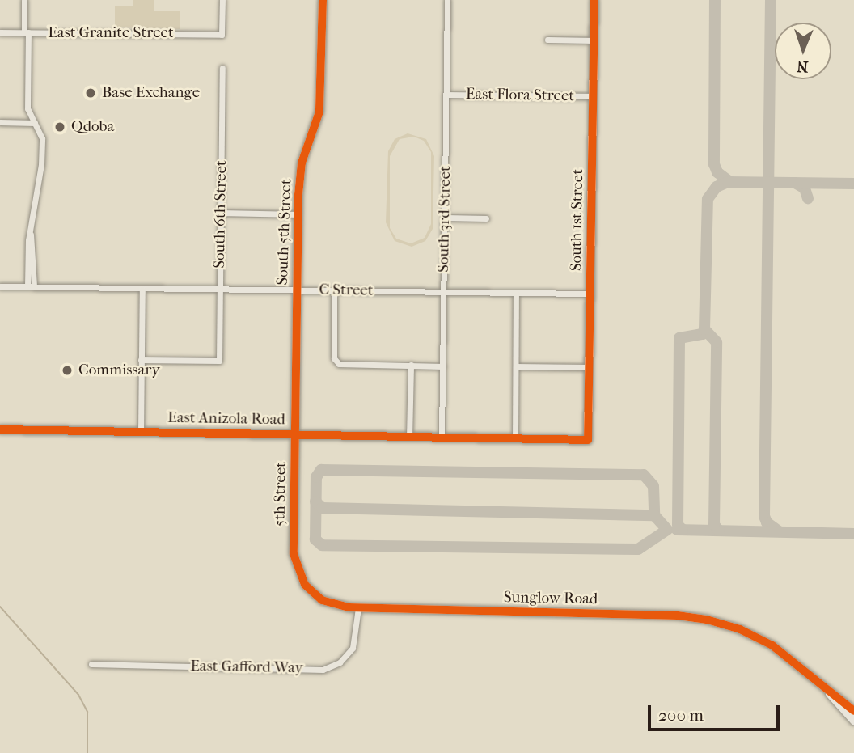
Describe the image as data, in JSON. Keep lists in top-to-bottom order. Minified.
{"streets":{"street":["East Granite Street","East Flora Street","South 6th Street","South 3rd Street","South 1st Street","South 5th Street","C Street","East Anizola Road","5th Street","Sunglow Road","East Gafford Way"]},"crossings":[["East Flora Street","South 3rd Street"],["East Flora Street","South 1st Street"],["South 6th Street","C Street"],["South 3rd Street","C Street"],["South 3rd Street","East Anizola Road"],["South 1st Street","C Street"],["South 1st Street","East Anizola Road"],["South 5th Street","C Street"],["South 5th Street","East Anizola Road"],["South 5th Street","5th Street"],["East Anizola Road","5th Street"],["5th Street","Sunglow Road"],["Sunglow Road","East Gafford Way"]],"places":["Base Exchange","Qdoba","Commissary"],"scale_bar":"200 m","north":"bottom"}
